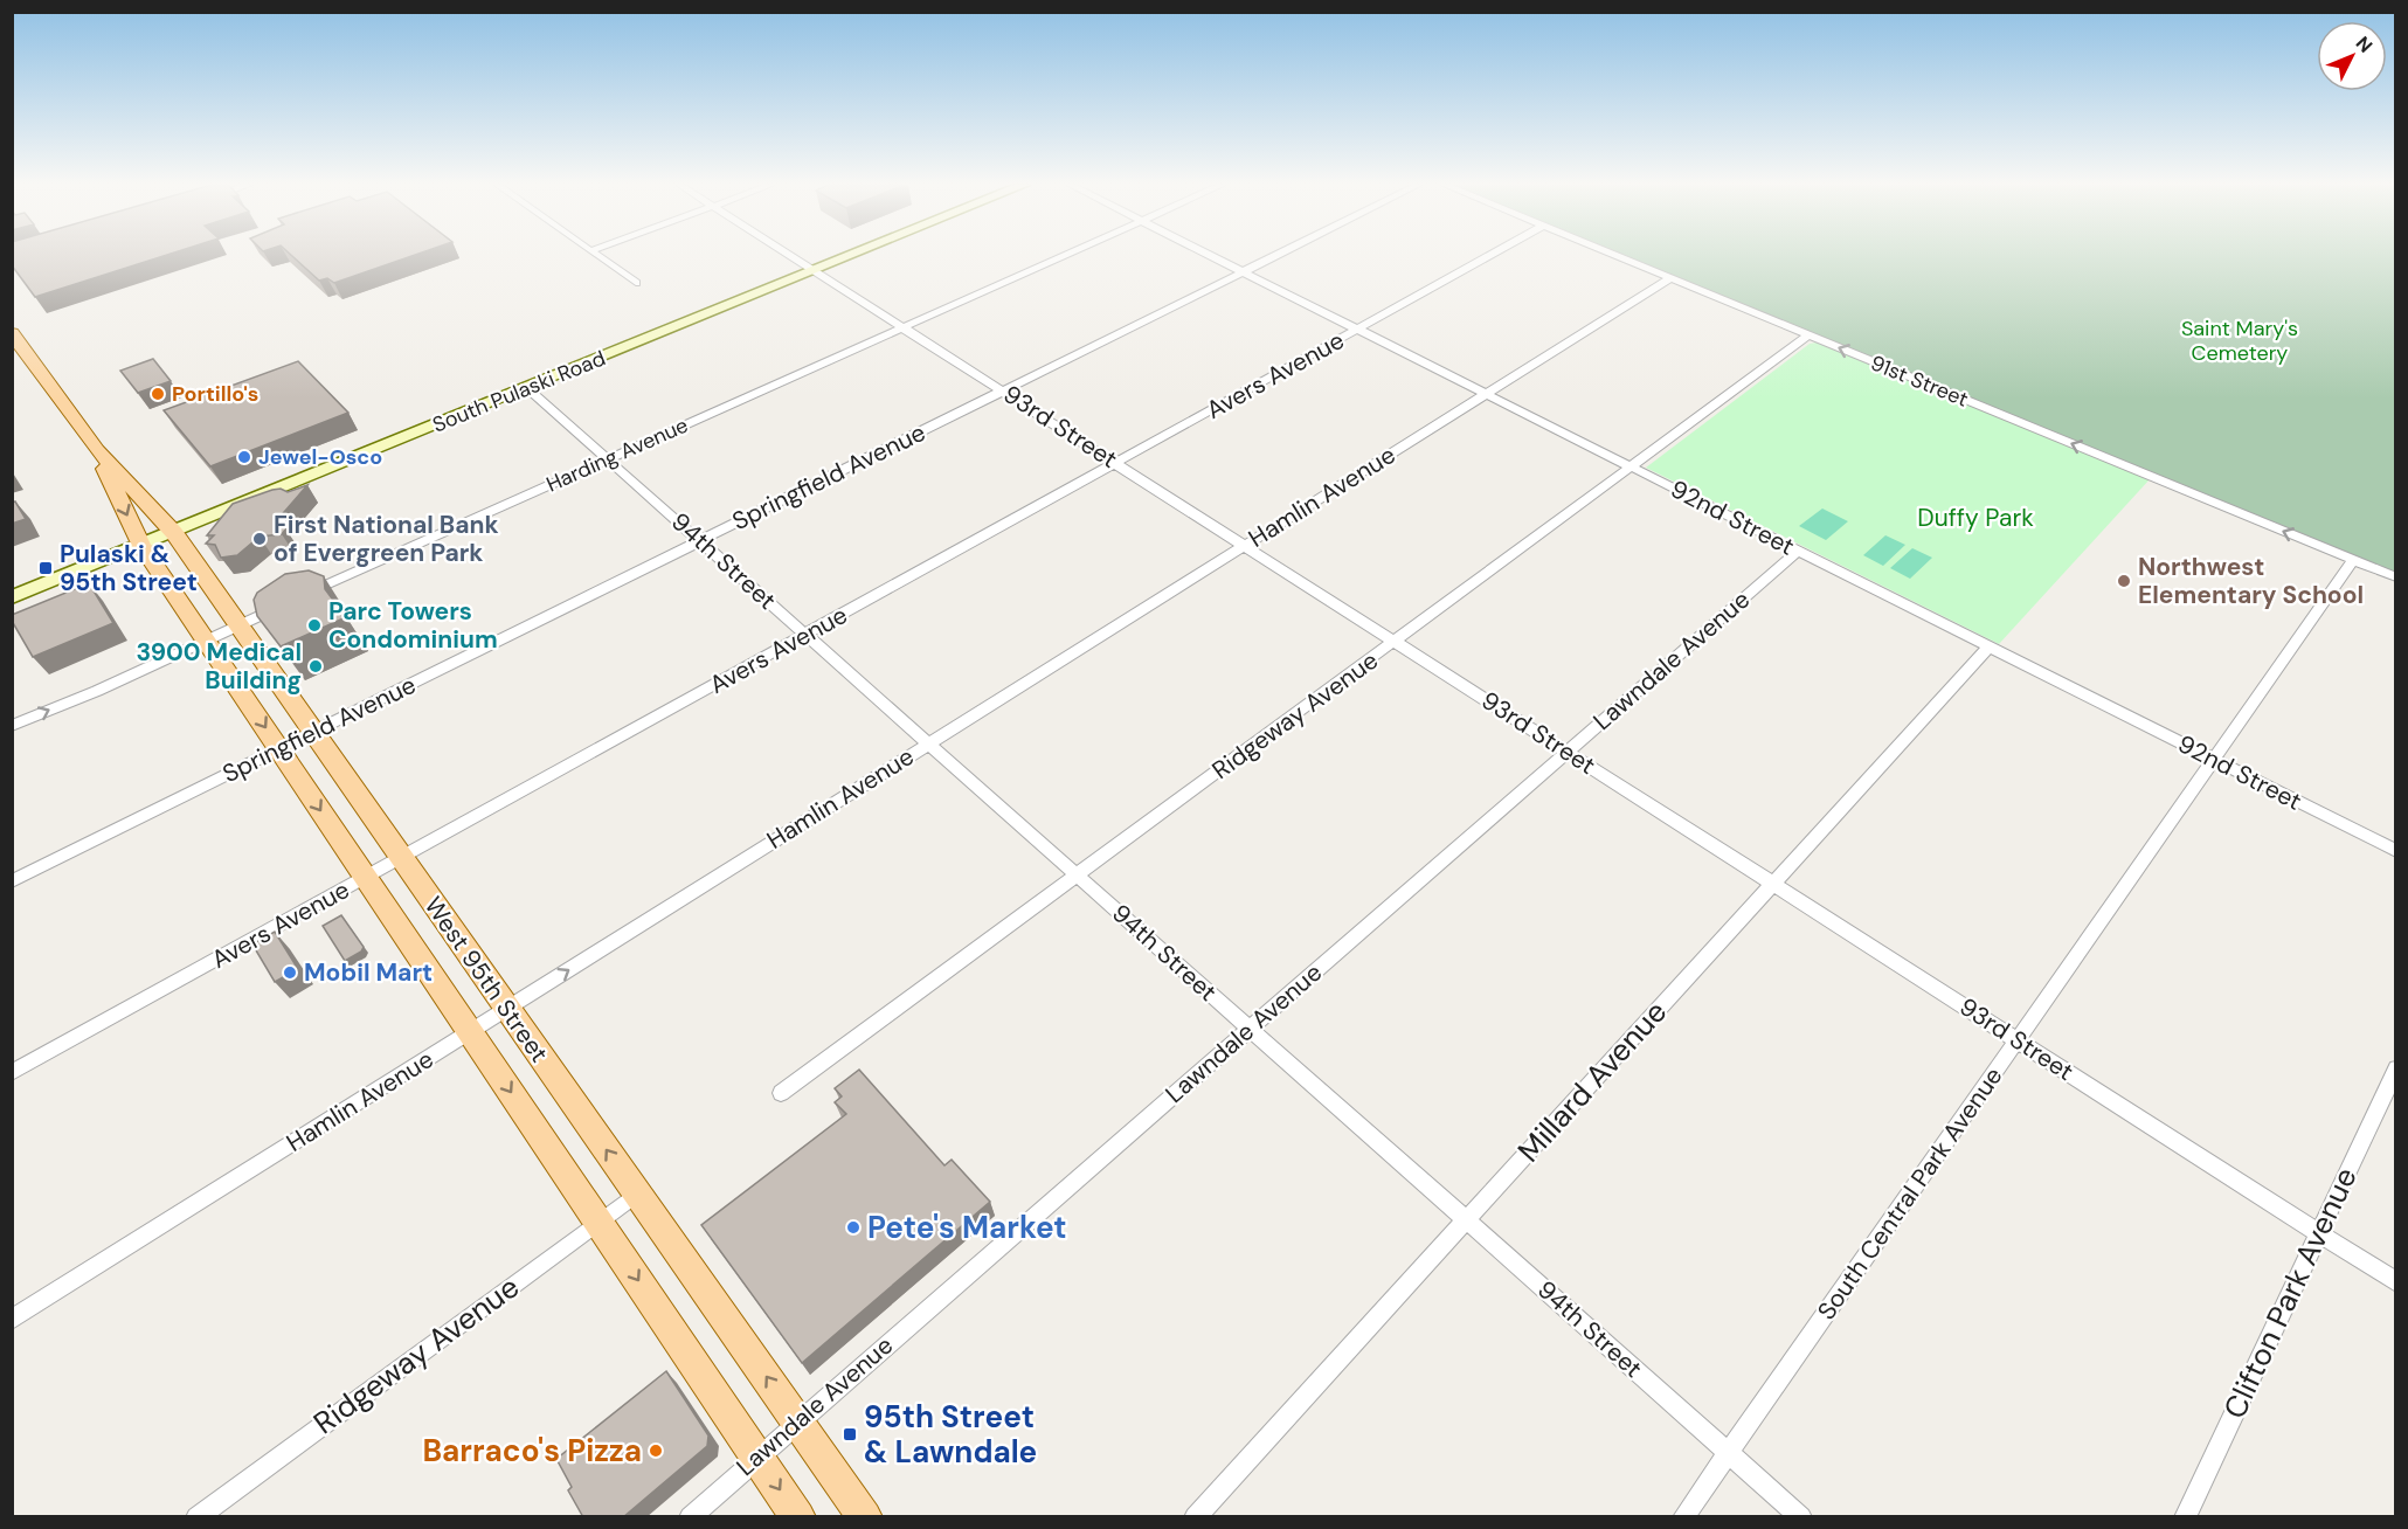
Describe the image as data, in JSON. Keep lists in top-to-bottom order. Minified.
{"streets":{"main road":["South Pulaski Road","West 95th Street"],"street":["Avers Avenue","91st Street","93rd Street","Harding Avenue","Springfield Avenue","Hamlin Avenue","92nd Street","94th Street","Lawndale Avenue","Ridgeway Avenue","Millard Avenue","South Central Park Avenue","Clifton Park Avenue"]},"crossings":[["Avers Avenue","93rd Street"],["Avers Avenue","92nd Street"],["Avers Avenue","94th Street"],["Avers Avenue","West 95th Street"],["91st Street","Hamlin Avenue"],["91st Street","Ridgeway Avenue"],["91st Street","South Central Park Avenue"],["South Pulaski Road","93rd Street"],["South Pulaski Road","94th Street"],["South Pulaski Road","West 95th Street"],["93rd Street","Harding Avenue"],["93rd Street","Springfield Avenue"],["93rd Street","Hamlin Avenue"],["93rd Street","Lawndale Avenue"],["93rd Street","Ridgeway Avenue"],["93rd Street","Millard Avenue"],["93rd Street","South Central Park Avenue"],["93rd Street","Clifton Park Avenue"],["Harding Avenue","94th Street"],["Harding Avenue","West 95th Street"],["Springfield Avenue","92nd Street"],["Springfield Avenue","94th Street"],["Springfield Avenue","West 95th Street"],["Hamlin Avenue","92nd Street"],["Hamlin Avenue","94th Street"],["Hamlin Avenue","West 95th Street"],["92nd Street","Lawndale Avenue"],["92nd Street","Ridgeway Avenue"],["92nd Street","Millard Avenue"],["92nd Street","South Central Park Avenue"],["94th Street","Lawndale Avenue"],["94th Street","Ridgeway Avenue"],["94th Street","Millard Avenue"],["94th Street","South Central Park Avenue"],["Lawndale Avenue","West 95th Street"],["Ridgeway Avenue","West 95th Street"]],"one_way":["91st Street"],"parks":["Saint Mary's Cemetery","Duffy Park"],"places":{"other":["Portillo's","Jewel-Osco","First National Bank of Evergreen Park","Northwest Elementary School","Parc Towers Condominium","3900 Medical Building","Mobil Mart","Pete's Market","Barraco's Pizza"],"transit":["Pulaski & 95th Street","95th Street & Lawndale"]},"north":"top right"}
